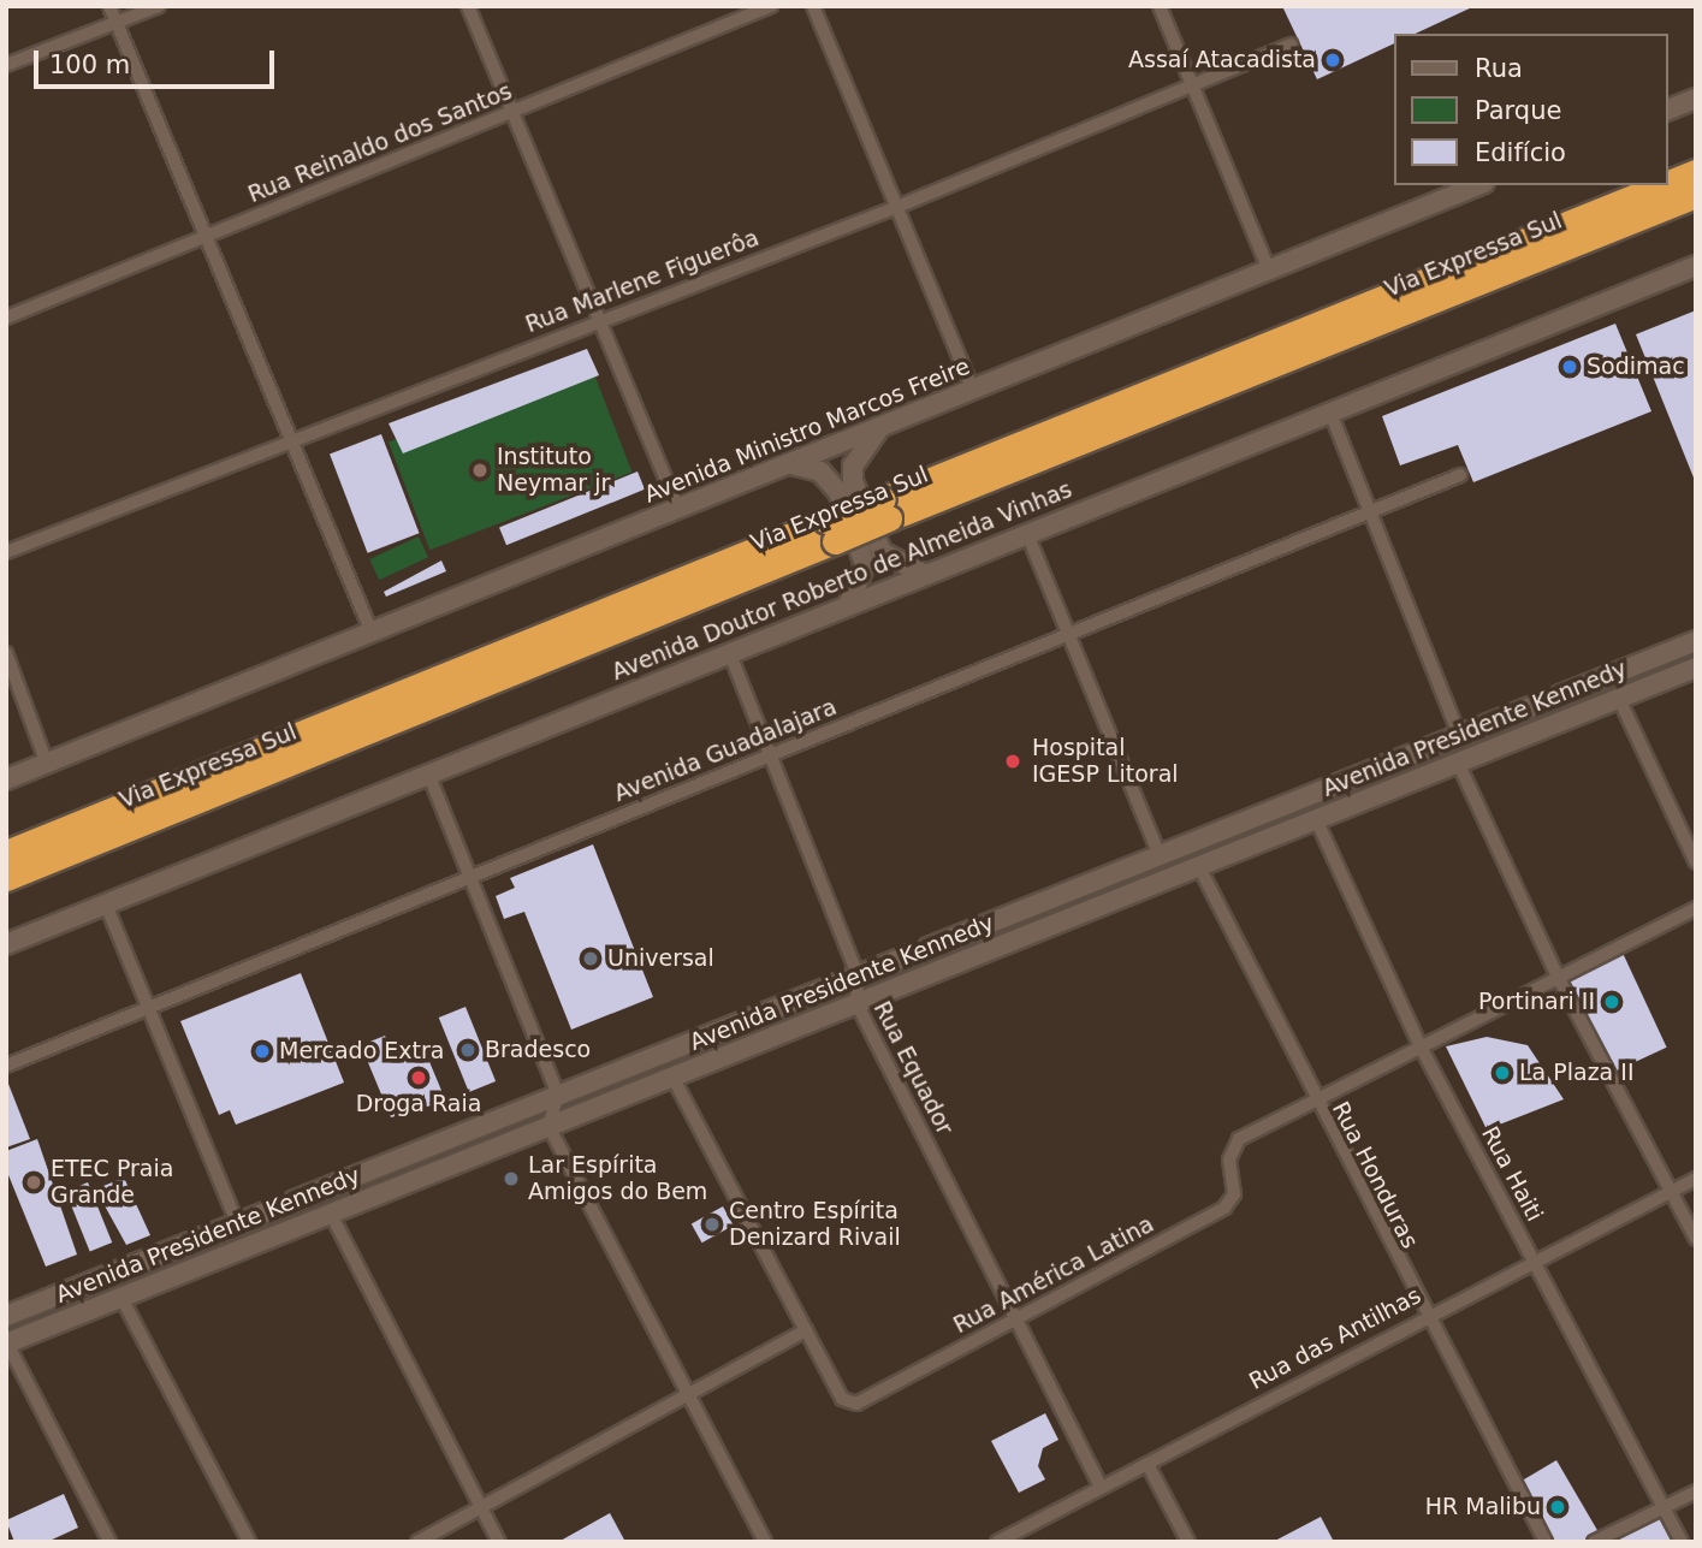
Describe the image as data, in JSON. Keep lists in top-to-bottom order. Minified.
{"streets":{"highway":["Via Expressa Sul"],"main road":["Avenida Ministro Marcos Freire","Avenida Doutor Roberto de Almeida Vinhas","Avenida Presidente Kennedy"],"street":["Rua Reinaldo dos Santos","Rua Marlene Figuerôa","Avenida Guadalajara","Rua Equador","Rua Haiti","Rua Honduras","Rua América Latina","Rua das Antilhas"]},"crossings":[["Avenida Doutor Roberto de Almeida Vinhas","Rua Equador"],["Avenida Presidente Kennedy","Rua Equador"],["Avenida Presidente Kennedy","Rua Haiti"],["Avenida Presidente Kennedy","Rua Honduras"],["Avenida Presidente Kennedy","Rua América Latina"],["Avenida Guadalajara","Rua Equador"],["Rua Equador","Rua América Latina"],["Rua Equador","Rua das Antilhas"],["Rua Haiti","Rua América Latina"],["Rua Haiti","Rua das Antilhas"],["Rua Honduras","Rua América Latina"],["Rua Honduras","Rua das Antilhas"]],"places":["Assaí Atacadista","Sodimac","Instituto Neymar jr","Hospital IGESP Litoral","Universal","Portinari II","Bradesco","Mercado Extra","La Plaza II","Droga Raia","Lar Espírita Amigos do Bem","ETEC Praia Grande","Centro Espírita Denizard Rivail","HR Malibu"],"legend":["Rua","Parque","Edifício"],"scale_bar":"100 m"}
